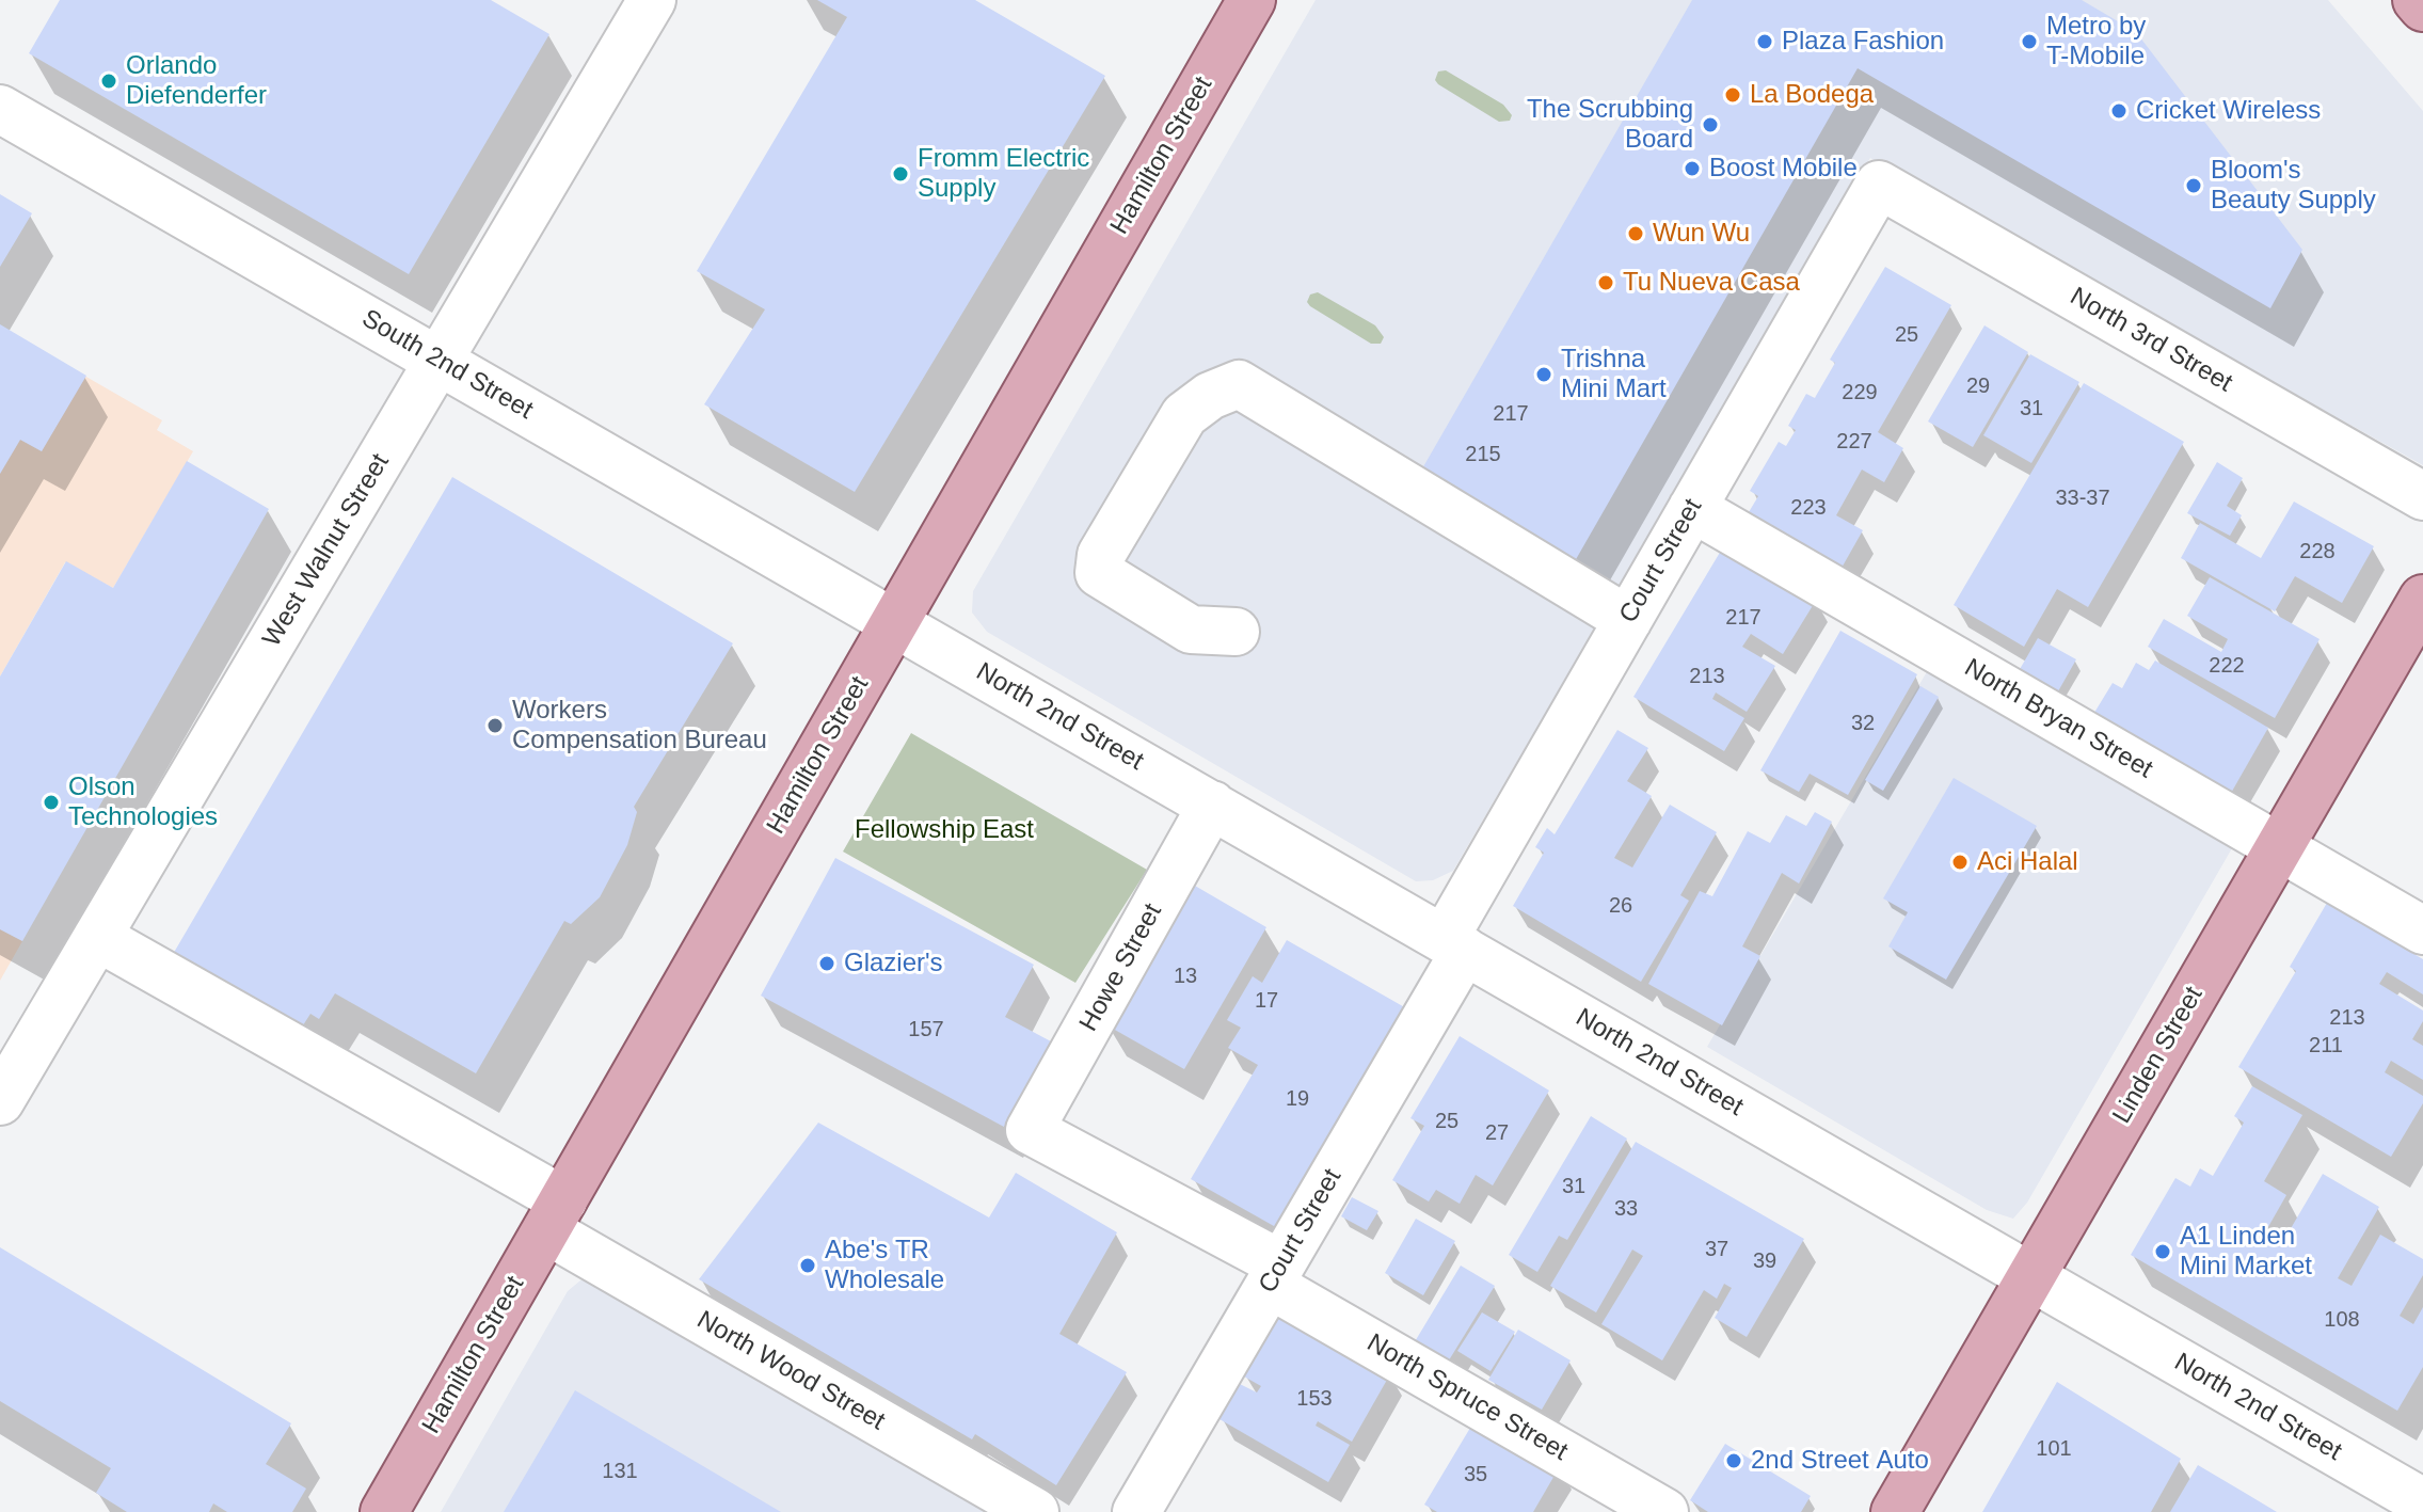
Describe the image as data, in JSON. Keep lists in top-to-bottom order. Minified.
{"streets":{"main road":["Hamilton Street","Linden Street"],"street":["North 3rd Street","South 2nd Street","West Walnut Street","Court Street","North 2nd Street","North Bryan Street","Howe Street","North Wood Street","North Spruce Street"]},"crossings":[["Hamilton Street","South 2nd Street"],["Hamilton Street","North 2nd Street"],["Hamilton Street","North Wood Street"],["North 3rd Street","Court Street"],["South 2nd Street","West Walnut Street"],["South 2nd Street","North 2nd Street"],["West Walnut Street","North Wood Street"],["Court Street","North 2nd Street"],["Court Street","North Bryan Street"],["Court Street","North Spruce Street"],["North 2nd Street","Howe Street"],["North 2nd Street","Linden Street"],["North Bryan Street","Linden Street"],["Howe Street","North Spruce Street"]],"parks":["Fellowship East"],"places":["Plaza Fashion","Metro by T-Mobile","Orlando Diefenderfer","La Bodega","Cricket Wireless","The Scrubbing Board","Boost Mobile","Fromm Electric Supply","Bloom's Beauty Supply","Wun Wu","Tu Nueva Casa","Trishna Mini Mart","Workers Compensation Bureau","Olson Technologies","Aci Halal","Glazier's","A1 Linden Mini Market","Abe's TR Wholesale","2nd Street Auto"],"house_numbers":["25","29","229","31","217","227","215","33-37","223","228","217","222","213","32","26","13","17","213","157","211","19","25","27","31","33","37","39","108","153","101","131","35"]}
